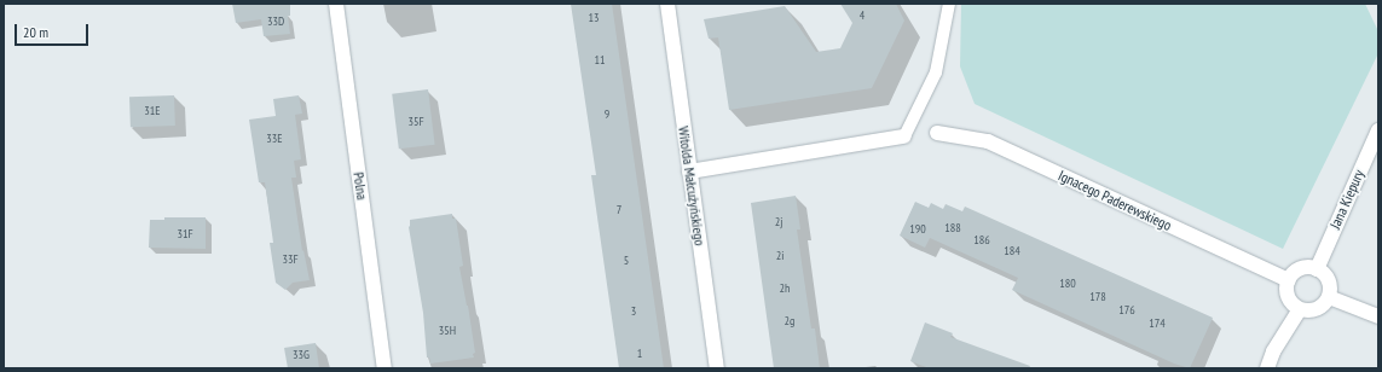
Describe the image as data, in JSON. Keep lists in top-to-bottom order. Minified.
{"streets":{"street":["Polna","Witolda Małcużyńskiego","Jana Kiepury","Ignacego Paderewskiego"]},"crossings":[["Jana Kiepury","Ignacego Paderewskiego"]],"house_numbers":["4","13","33D","11","31E","9","35F","33E","7","2j","188","190","31F","186","184","2i","33F","5","180","2h","178","176","3","2g","174","35H","1","33G"],"scale_bar":"20 m"}
